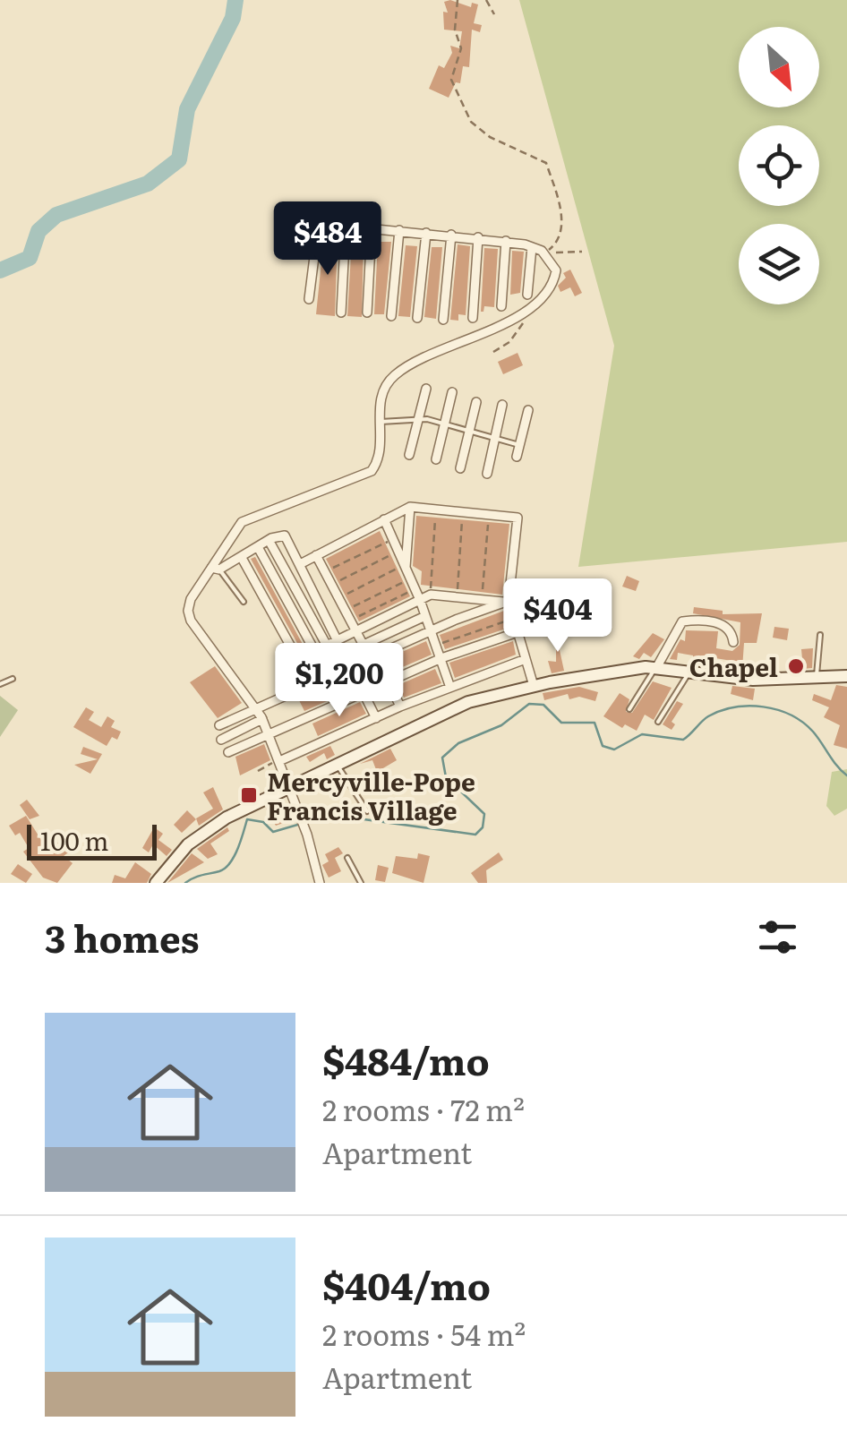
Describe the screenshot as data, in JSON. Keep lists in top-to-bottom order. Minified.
{"places":{"other":["Chapel"],"transit":["Mercyville-Pope Francis Village"]},"scale_bar":"100 m","north":"bottom right","page":{"price":["$484","$404","$1,200"],"scale":"100 m","heading":"3 homes","list":[{"name":"$484/mo","note":"2 rooms · 72 m² · Apartment"},{"name":"$404/mo","note":"2 rooms · 54 m² · Apartment"}]}}
